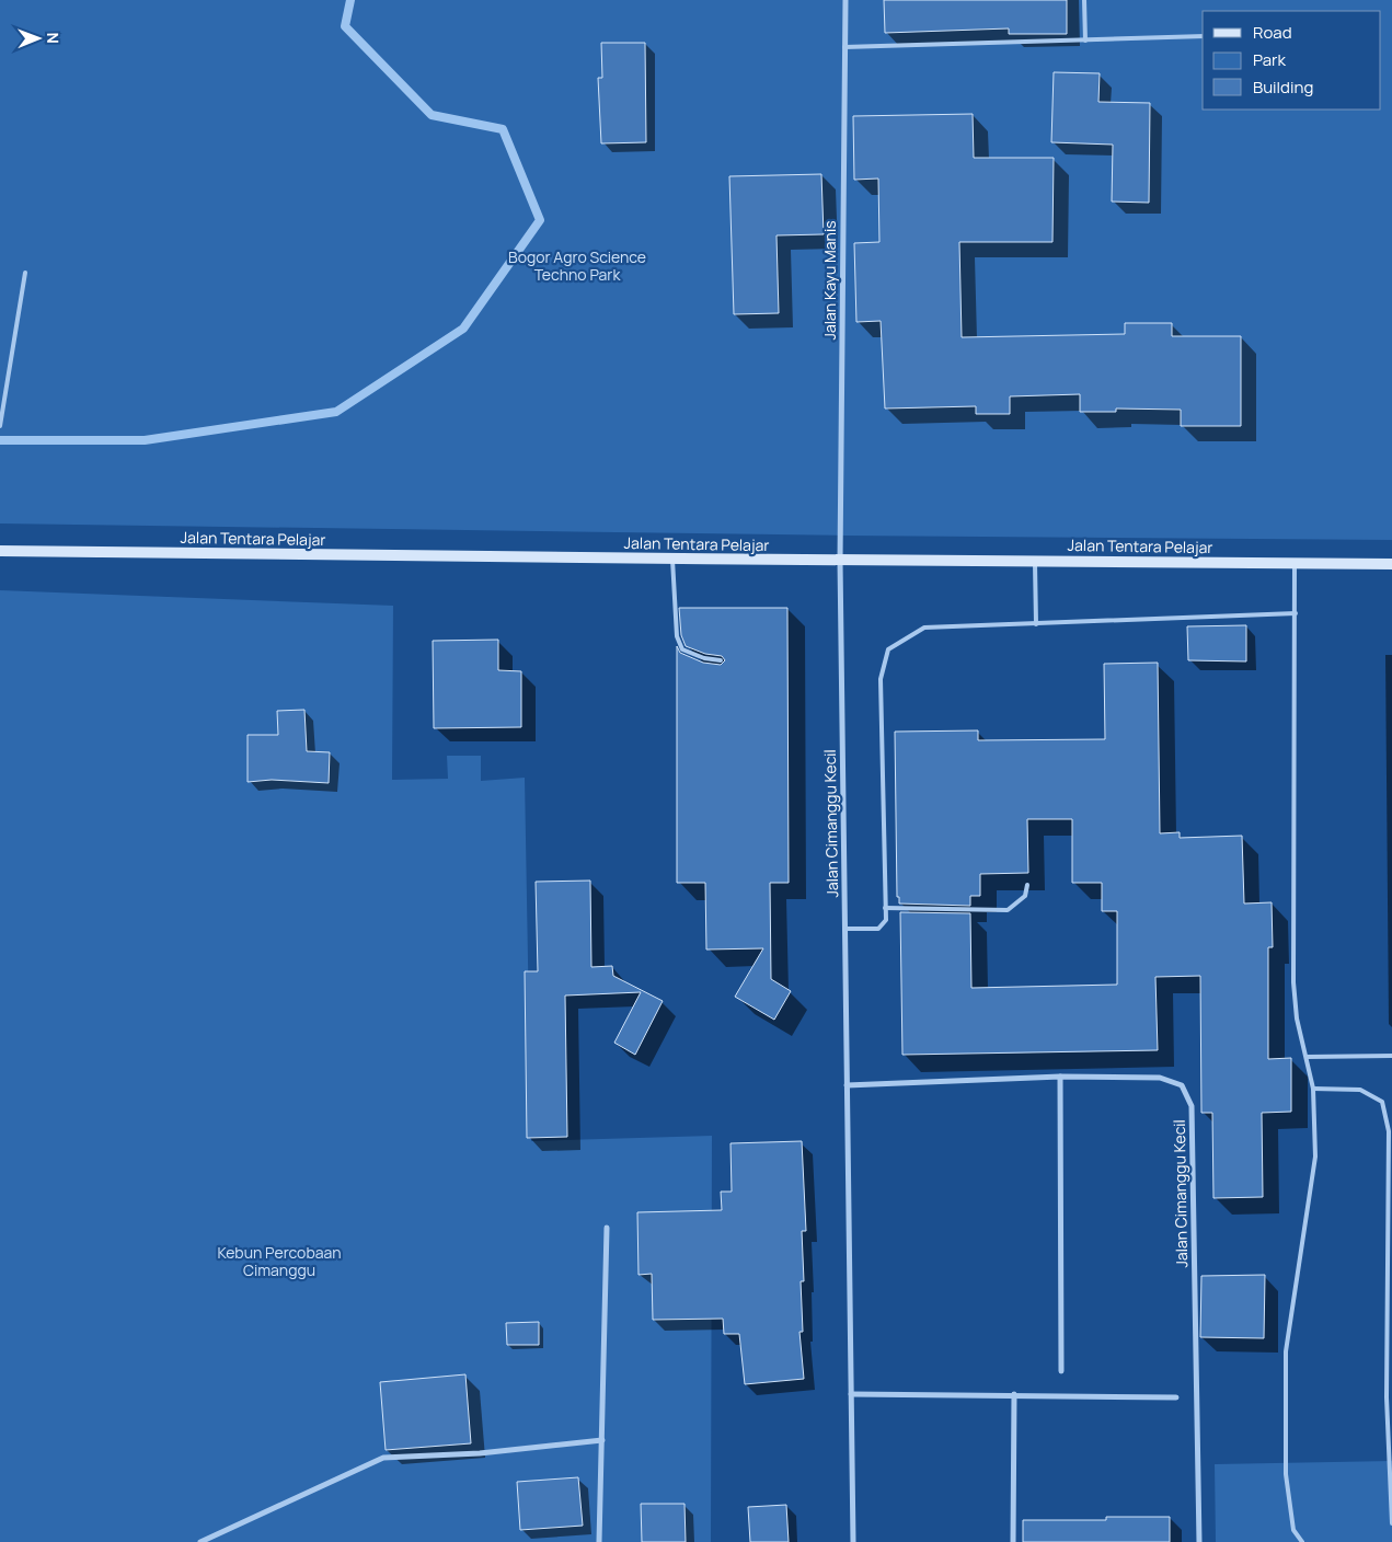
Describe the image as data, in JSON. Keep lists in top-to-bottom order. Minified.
{"streets":{"main road":["Jalan Tentara Pelajar"],"street":["Jalan Kayu Manis","Jalan Cimanggu Kecil"]},"crossings":[["Jalan Kayu Manis","Jalan Tentara Pelajar"],["Jalan Kayu Manis","Jalan Cimanggu Kecil"],["Jalan Tentara Pelajar","Jalan Cimanggu Kecil"]],"parks":["Bogor Agro Science Techno Park","Kebun Percobaan Cimanggu"],"legend":["Road","Park","Building"],"north":"right"}
